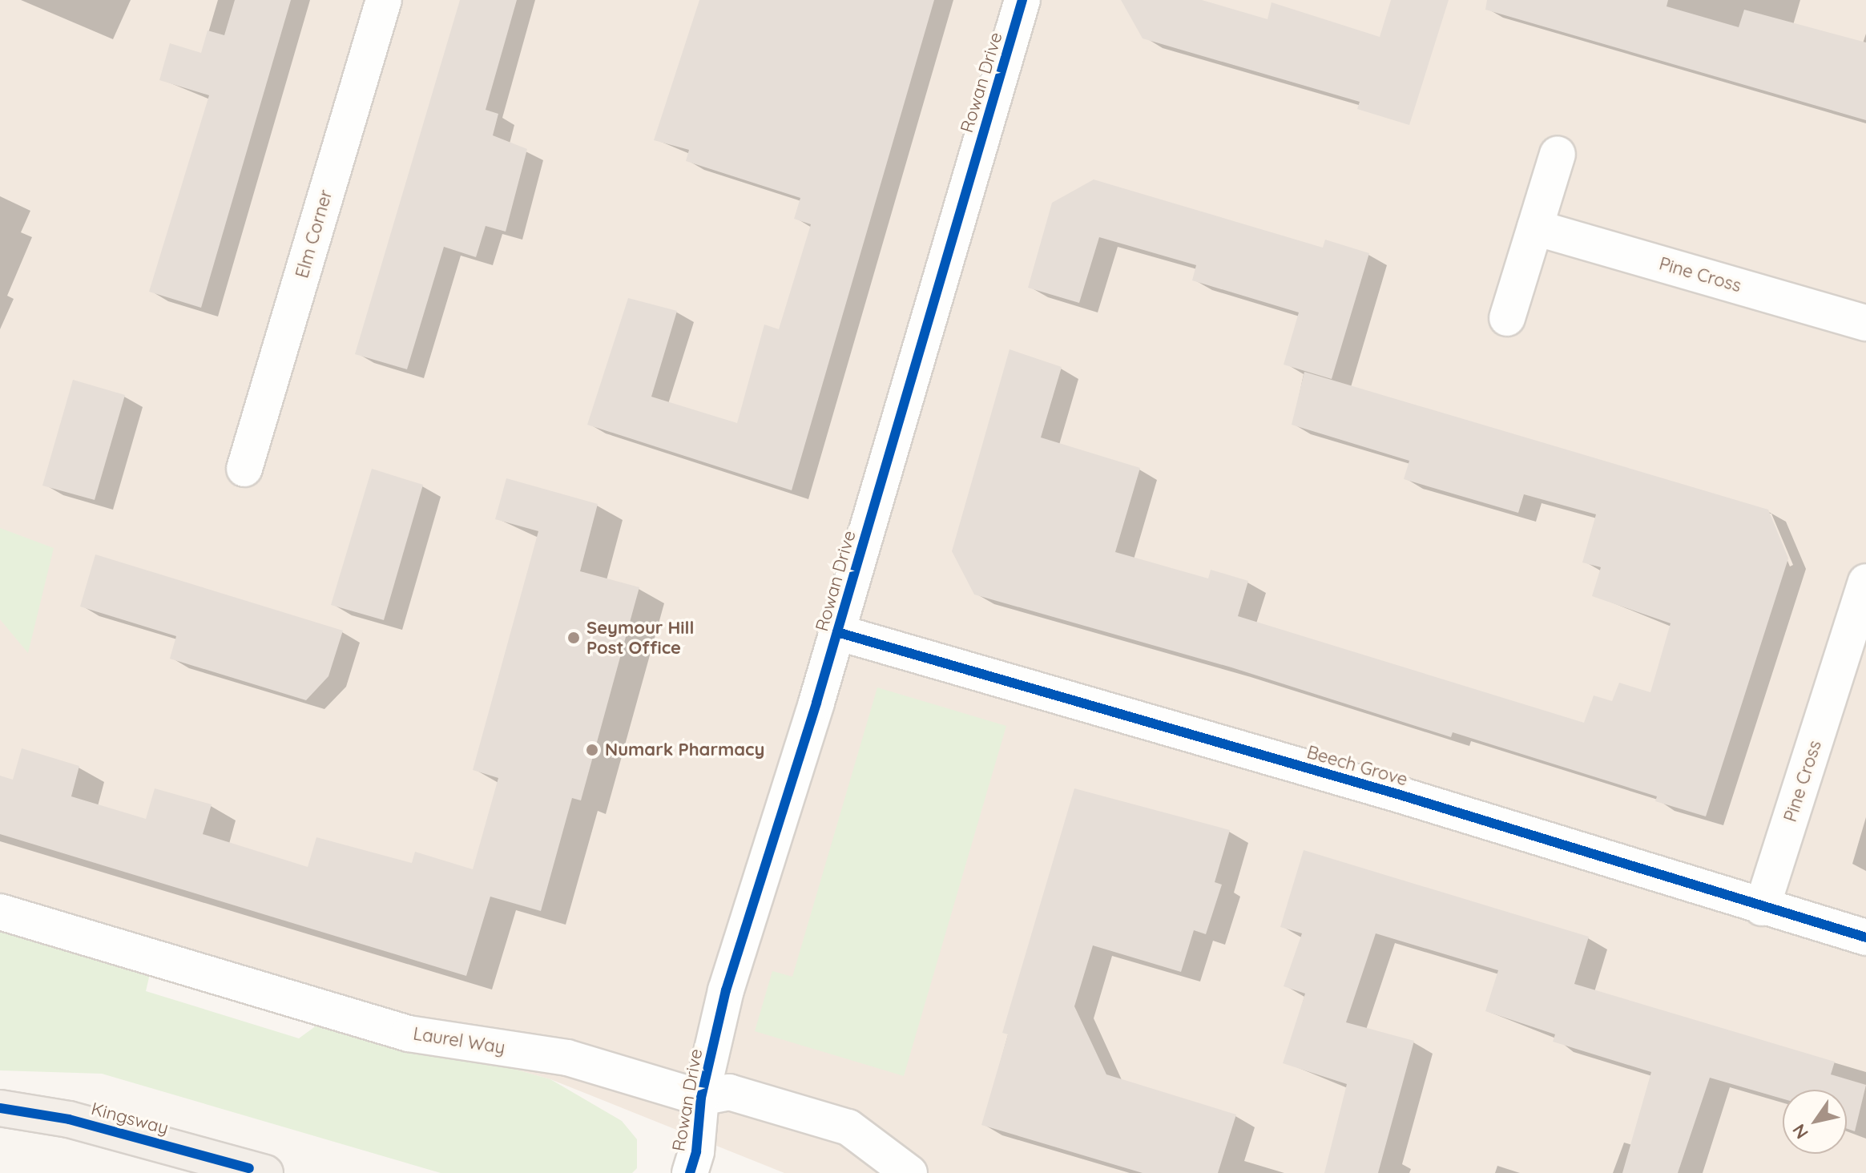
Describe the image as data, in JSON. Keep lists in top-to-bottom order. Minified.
{"streets":{"main road":["Kingsway"],"street":["Rowan Drive","Elm Corner","Pine Cross","Beech Grove","Laurel Way"]},"crossings":[["Rowan Drive","Beech Grove"],["Rowan Drive","Laurel Way"],["Pine Cross","Beech Grove"]],"places":["Seymour Hill Post Office","Numark Pharmacy"],"north":"bottom left"}
